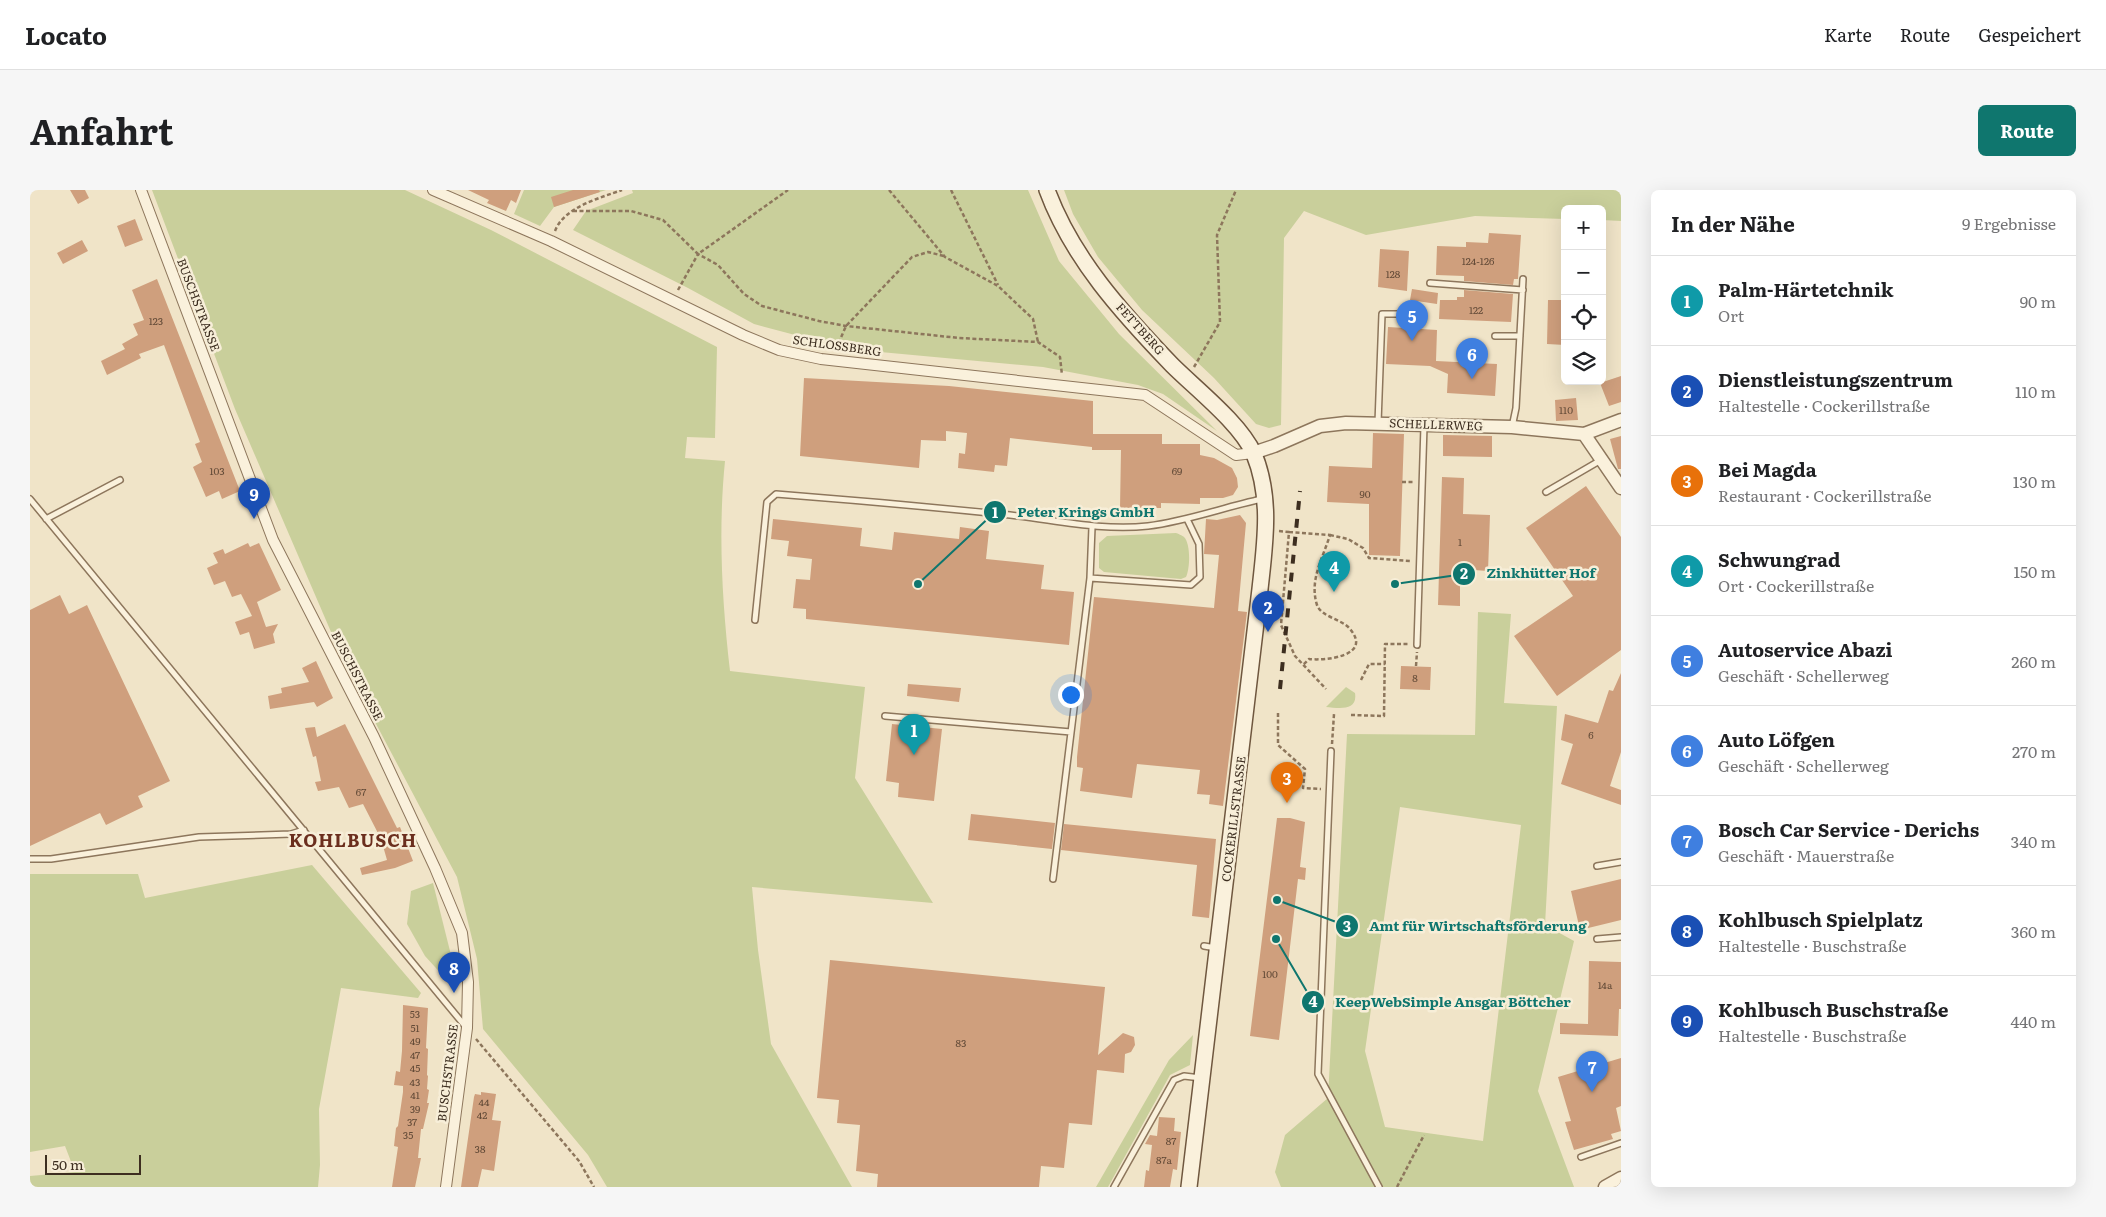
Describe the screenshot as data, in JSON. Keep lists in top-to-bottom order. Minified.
{"streets":{"main road":["FETTBERG","COCKERILLSTRASSE"],"street":["BUSCHSTRASSE","SCHLOSSBERG","SCHELLERWEG"]},"crossings":[["FETTBERG","SCHLOSSBERG"],["FETTBERG","SCHELLERWEG"],["FETTBERG","COCKERILLSTRASSE"],["SCHLOSSBERG","SCHELLERWEG"],["SCHLOSSBERG","COCKERILLSTRASSE"],["SCHELLERWEG","COCKERILLSTRASSE"]],"districts":["KOHLBUSCH"],"places":["Peter Krings GmbH","Zinkhütter Hof","Amt für Wirtschaftsförderung","KeepWebSimple Ansgar Böttcher"],"house_numbers":["124-126","128","122","123","110","103","69","90","1","8","6","67","100","14a","53","51","49","83","47","45","43","41","44","39","42","37","35","87","38","87a"],"scale_bar":"50 m","page":{"header":"Locato","nav":["Karte","Route","Gespeichert"],"title":"Anfahrt","buttons":"Route","heading":["In der Nähe","9 Ergebnisse"],"map_buttons":["+","−"],"list":[{"mark":"1","name":"Palm-Härtetchnik","note":"Ort","value":"90 m"},{"mark":"2","name":"Dienstleistungszentrum","note":"Haltestelle · Cockerillstraße","value":"110 m"},{"mark":"3","name":"Bei Magda","note":"Restaurant · Cockerillstraße","value":"130 m"},{"mark":"4","name":"Schwungrad","note":"Ort · Cockerillstraße","value":"150 m"},{"mark":"5","name":"Autoservice Abazi","note":"Geschäft · Schellerweg","value":"260 m"},{"mark":"6","name":"Auto Löfgen","note":"Geschäft · Schellerweg","value":"270 m"},{"mark":"7","name":"Bosch Car Service - Derichs","note":"Geschäft · Mauerstraße","value":"340 m"},{"mark":"8","name":"Kohlbusch Spielplatz","note":"Haltestelle · Buschstraße","value":"360 m"},{"mark":"9","name":"Kohlbusch Buschstraße","note":"Haltestelle · Buschstraße","value":"440 m"}],"pins":["5","6","9","4","2","1","3","8","7"],"scale":"50 m"}}
